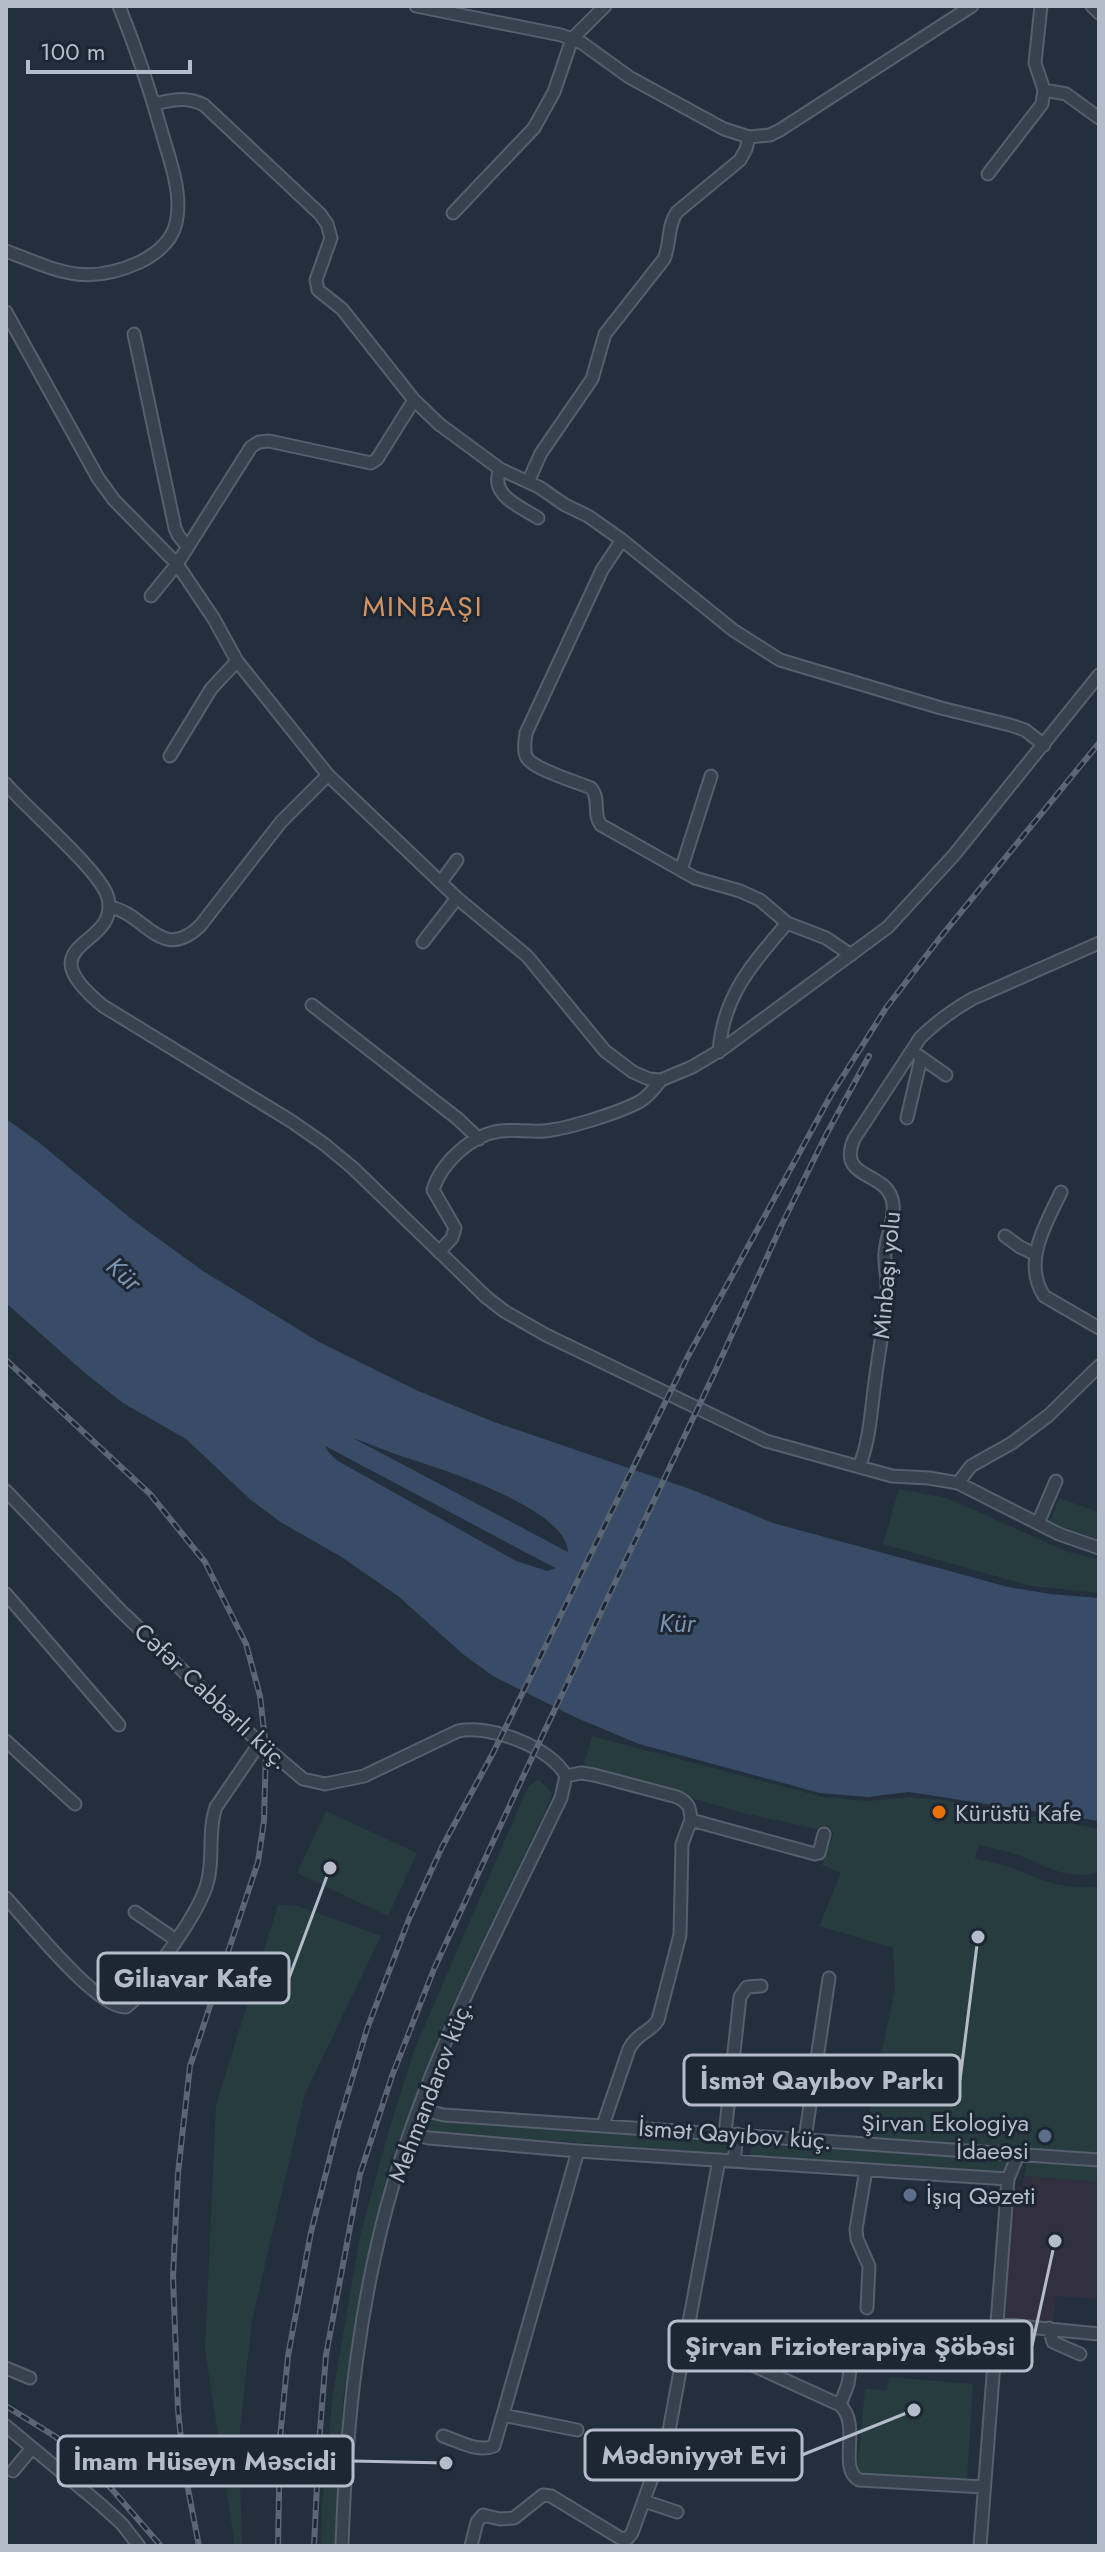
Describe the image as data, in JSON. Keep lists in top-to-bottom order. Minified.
{"streets":{"street":["Minbaşı yolu","Cəfər Cabbarlı küç.","Mehmandarov küç.","İsmət Qayıbov küç."]},"crossings":[["Cəfər Cabbarlı küç.","Mehmandarov küç."],["Mehmandarov küç.","İsmət Qayıbov küç."]],"districts":["MINBAŞI"],"water":["Kür"],"places":["Kürüstü Kafe","Gilıavar Kafe","İsmət Qayıbov Parkı","Şirvan Ekologiya İdaeəsi","İşıq Qəzeti","Şirvan Fizioterapiya Şöbəsi","Mədəniyyət Evi","İmam Hüseyn Məscidi"],"scale_bar":"100 m"}
